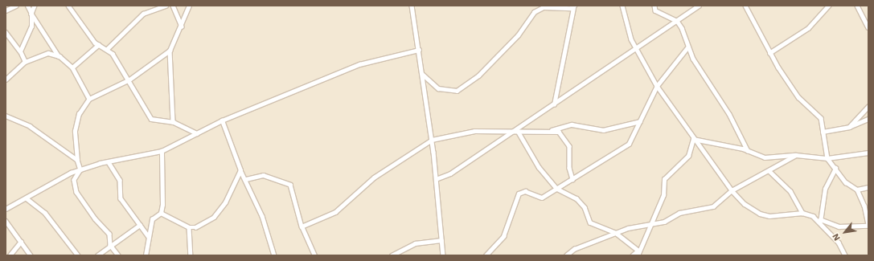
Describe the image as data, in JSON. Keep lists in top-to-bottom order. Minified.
{"north":"bottom left"}
